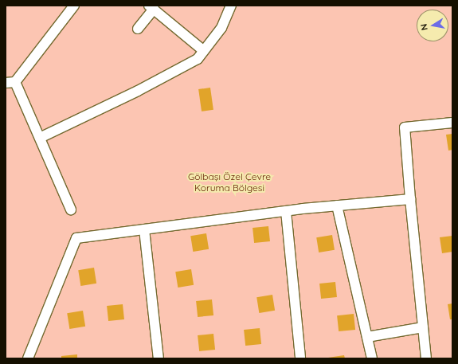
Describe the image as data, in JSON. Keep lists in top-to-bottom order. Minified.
{"parks":["Gölbaşı Özel Çevre Koruma Bölgesi"],"north":"left"}
